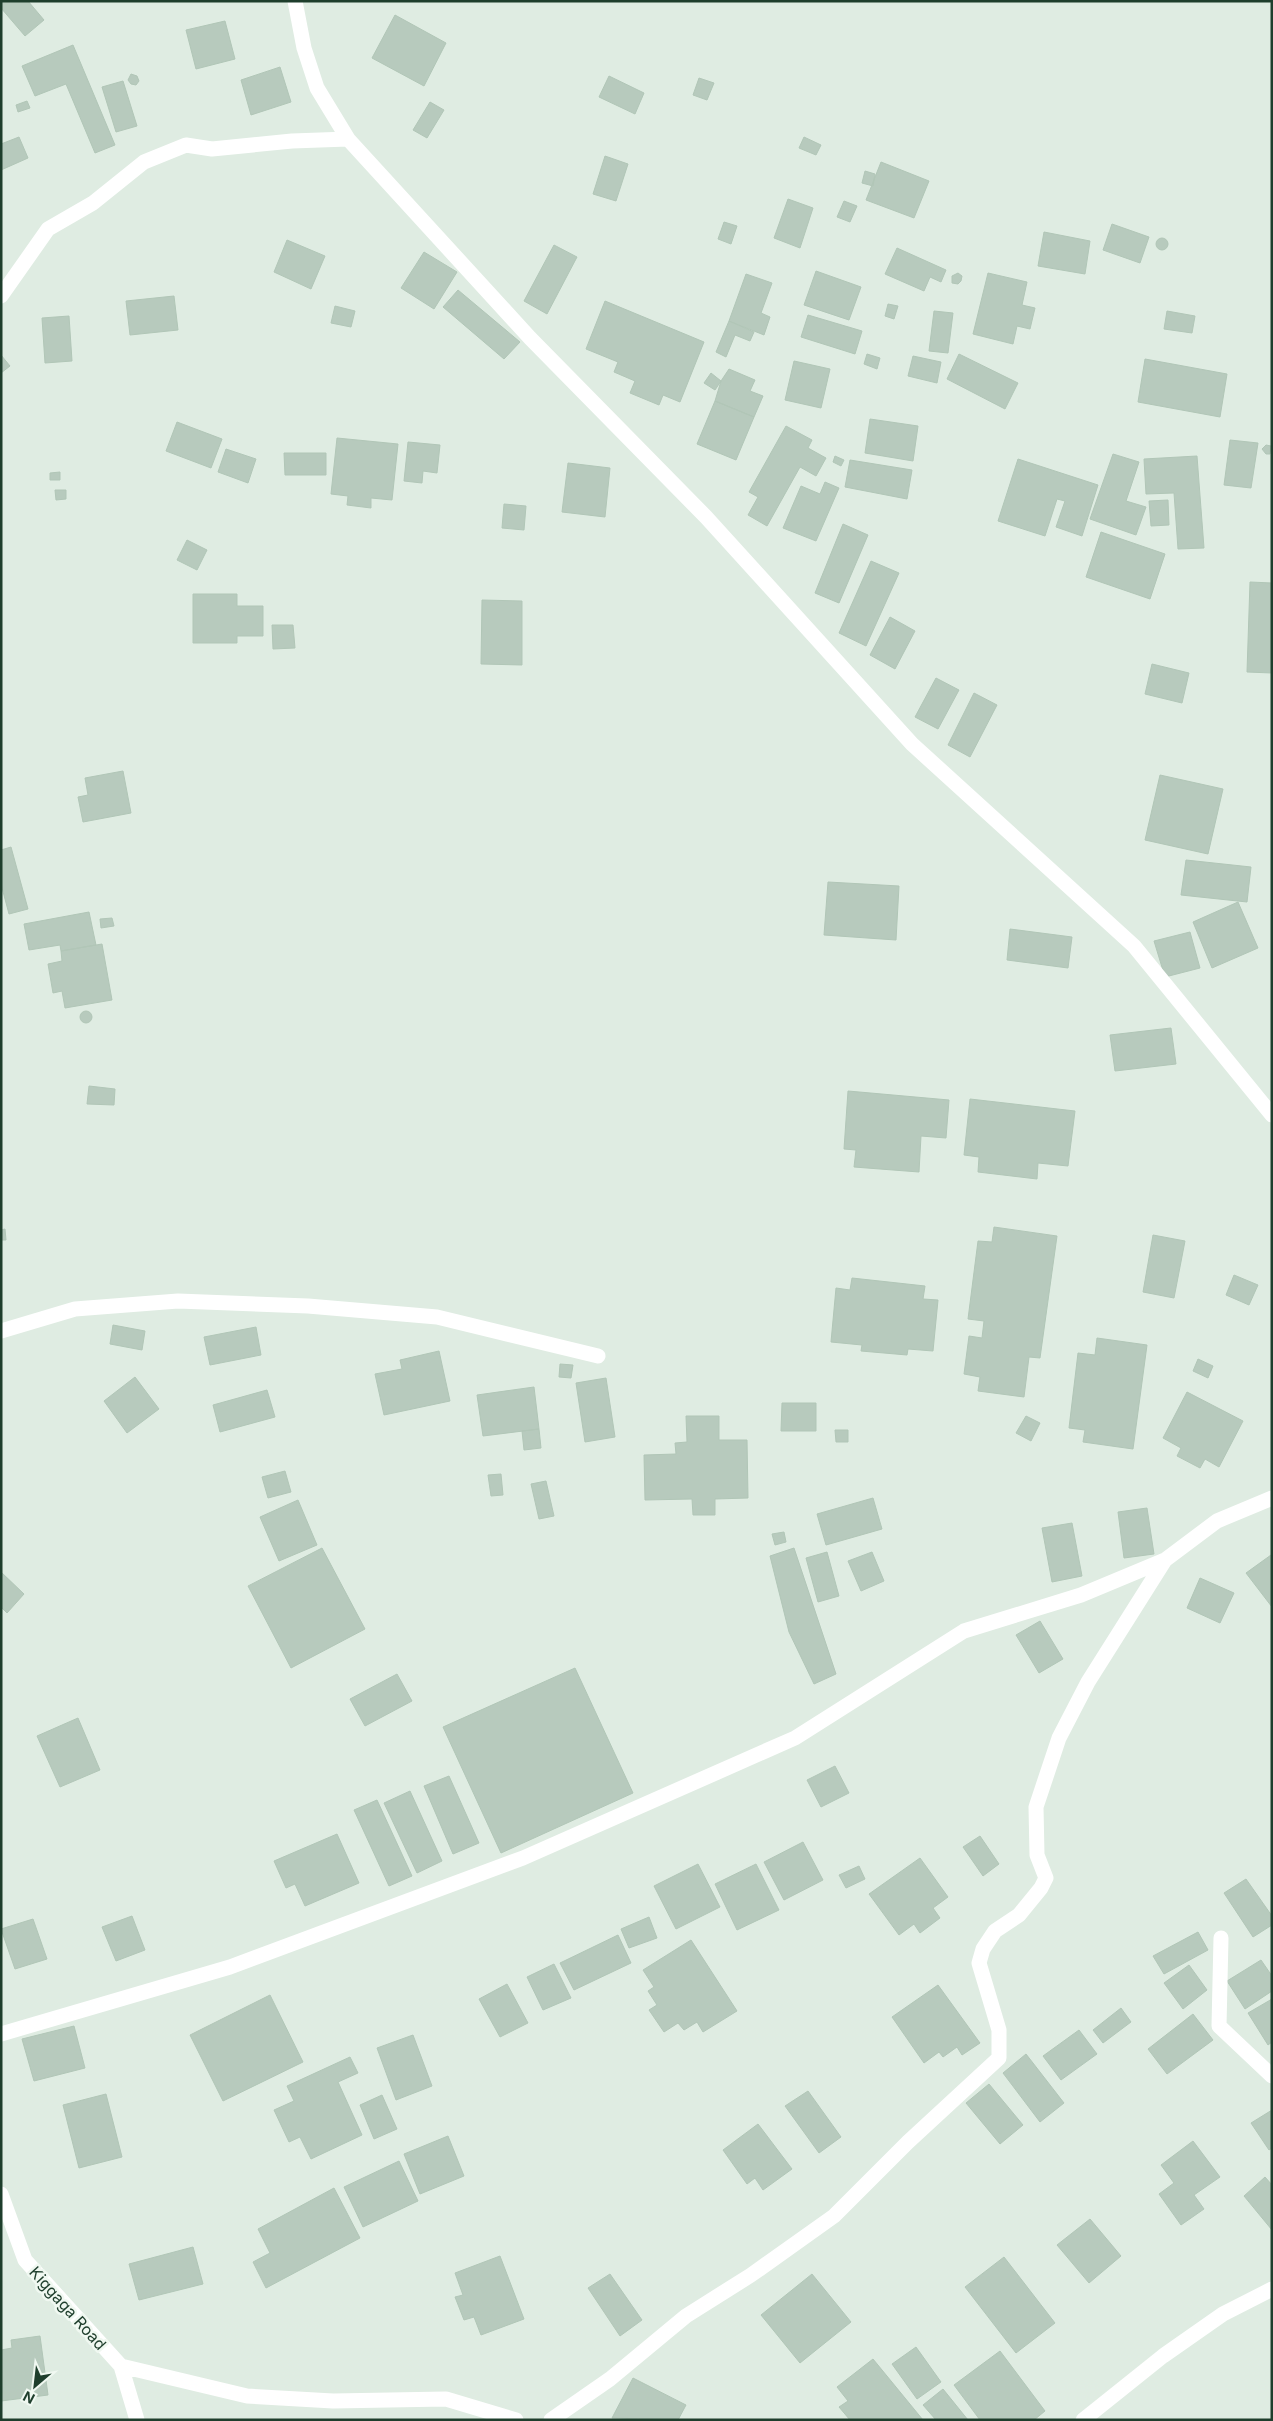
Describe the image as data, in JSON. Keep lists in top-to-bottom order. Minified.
{"streets":{"street":["Kiggaga Road"]},"north":"bottom left"}
